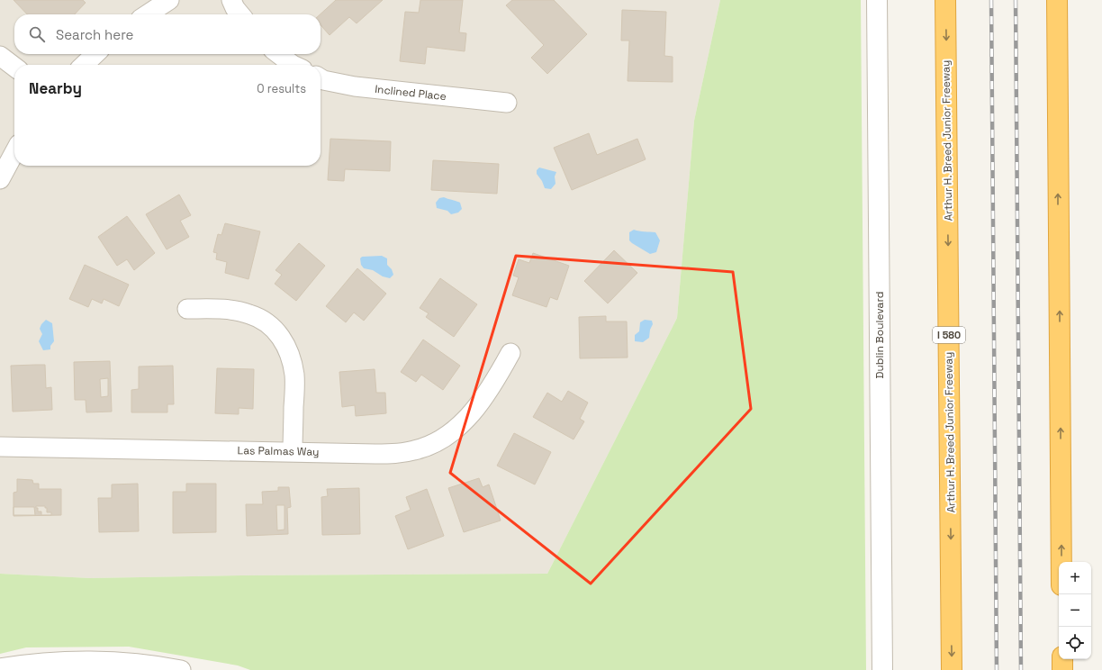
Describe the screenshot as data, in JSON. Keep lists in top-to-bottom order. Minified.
{"streets":{"highway":["Arthur H. Breed Junior Freeway","I 580"],"street":["Inclined Place","Dublin Boulevard","Las Palmas Way"]},"page":{"search":"Search here","heading":["Nearby","0 results"],"map_buttons":["+","−"]}}
